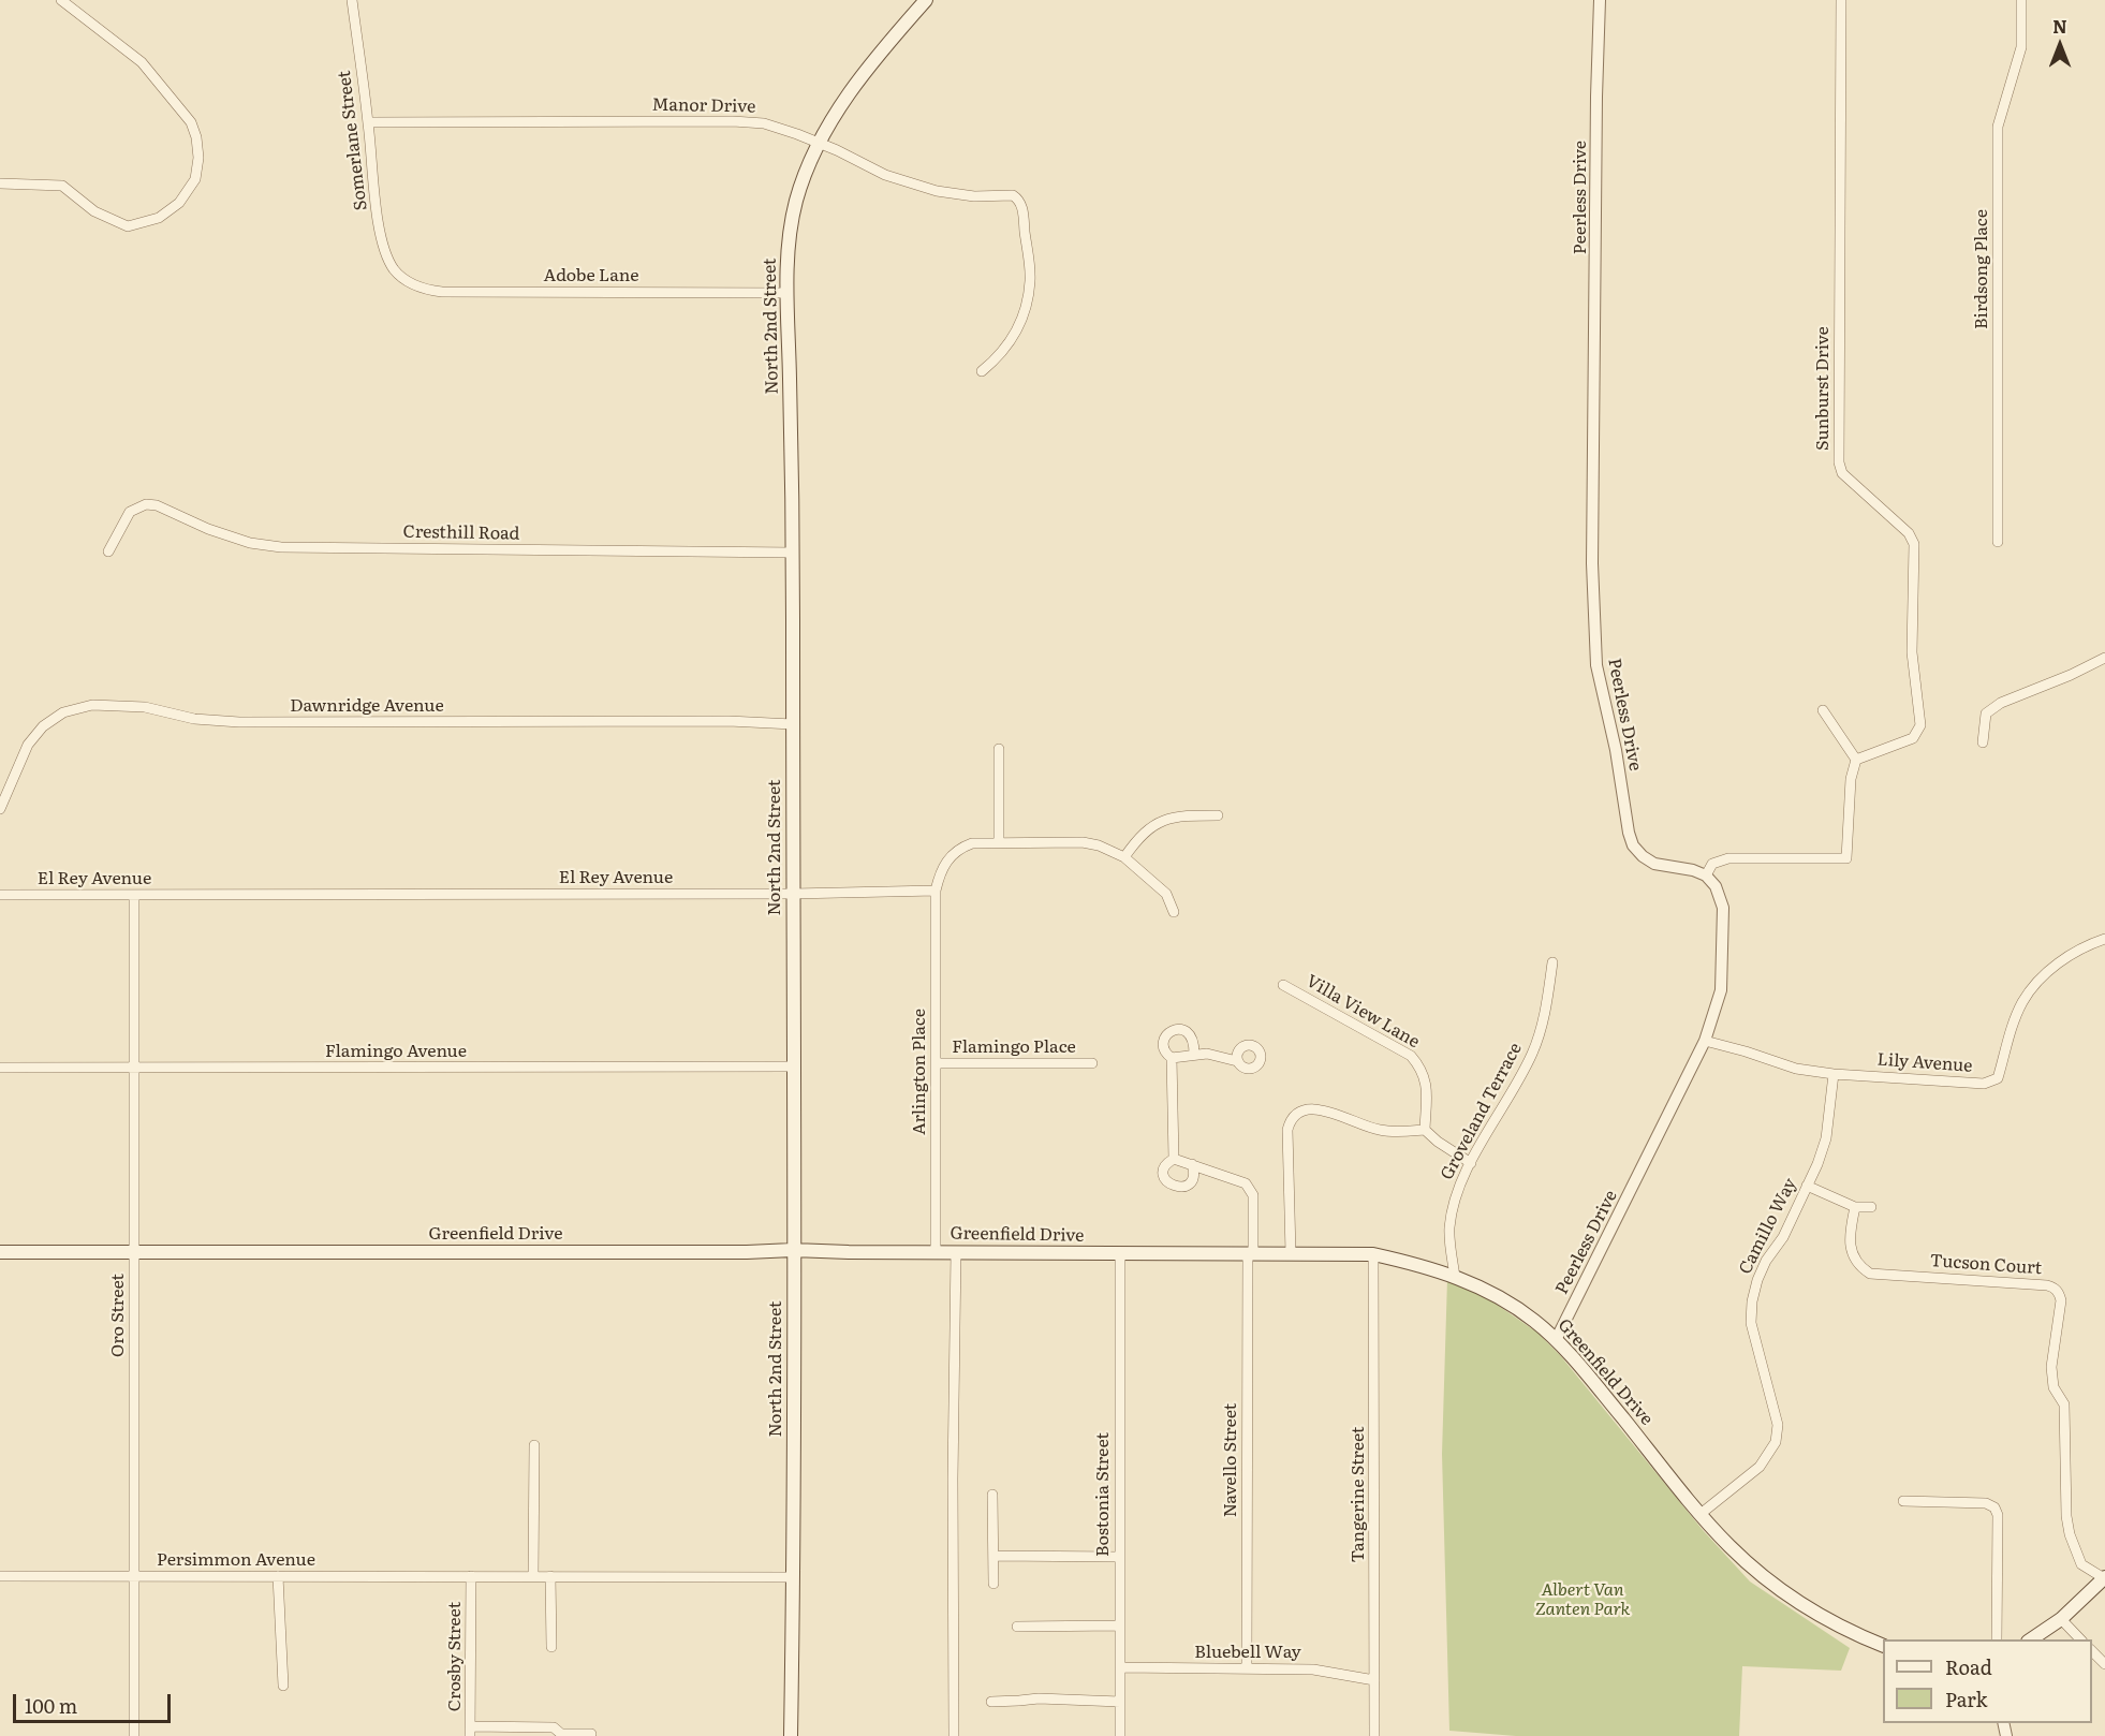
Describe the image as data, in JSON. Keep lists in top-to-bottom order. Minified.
{"streets":{"main road":["North 2nd Street","Greenfield Drive"],"street":["Manor Drive","Somerlane Street","Peerless Drive","Birdsong Place","Adobe Lane","Sunburst Drive","Cresthill Road","Dawnridge Avenue","El Rey Avenue","Villa View Lane","Flamingo Place","Flamingo Avenue","Lily Avenue","Arlington Place","Groveland Terrace","Camillo Way","Tucson Court","Oro Street","Navello Street","Bostonia Street","Tangerine Street","Persimmon Avenue","Bluebell Way","Crosby Street"]},"crossings":[["Manor Drive","Somerlane Street"],["Manor Drive","North 2nd Street"],["Somerlane Street","Adobe Lane"],["Peerless Drive","Lily Avenue"],["Peerless Drive","Greenfield Drive"],["Adobe Lane","North 2nd Street"],["North 2nd Street","Cresthill Road"],["North 2nd Street","Dawnridge Avenue"],["North 2nd Street","El Rey Avenue"],["North 2nd Street","Flamingo Avenue"],["North 2nd Street","Greenfield Drive"],["El Rey Avenue","Arlington Place"],["El Rey Avenue","Oro Street"],["Flamingo Place","Arlington Place"],["Flamingo Avenue","Oro Street"],["Lily Avenue","Camillo Way"],["Arlington Place","Greenfield Drive"],["Groveland Terrace","Greenfield Drive"],["Camillo Way","Greenfield Drive"],["Greenfield Drive","Oro Street"],["Greenfield Drive","Navello Street"],["Greenfield Drive","Bostonia Street"],["Greenfield Drive","Tangerine Street"],["Oro Street","Persimmon Avenue"],["Navello Street","Bluebell Way"],["Bostonia Street","Bluebell Way"],["Tangerine Street","Bluebell Way"],["Persimmon Avenue","Crosby Street"]],"parks":["Albert Van Zanten Park"],"legend":["Road","Park"],"scale_bar":"100 m","north":"top"}
